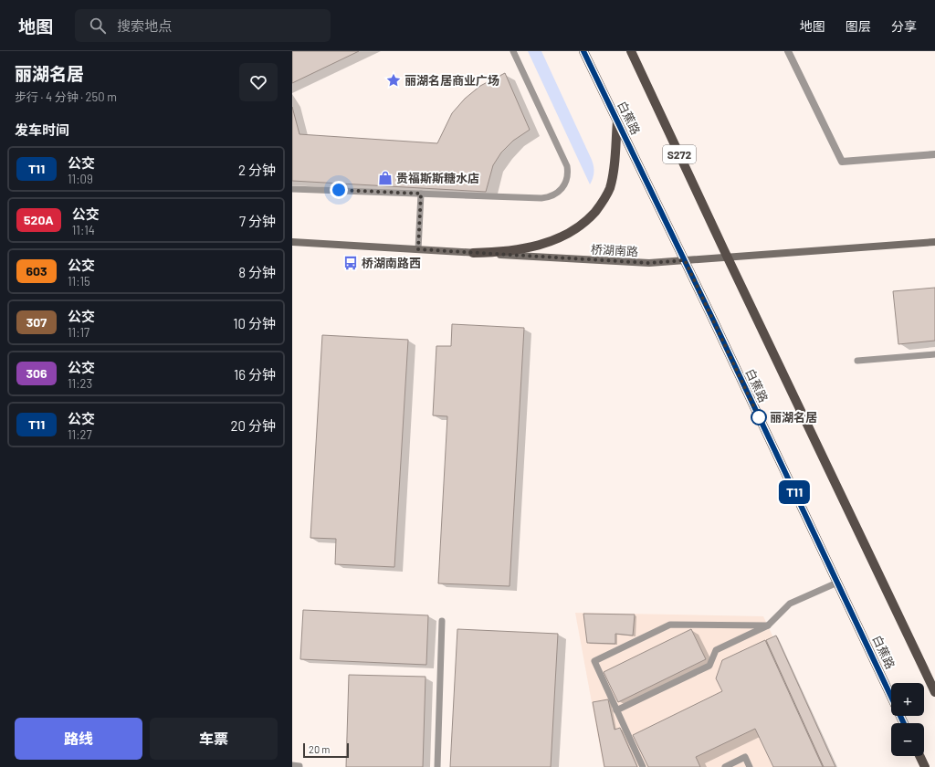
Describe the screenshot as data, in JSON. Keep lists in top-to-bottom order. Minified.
{"streets":{"main road":["白蕉路","S272"],"street":["桥湖南路"]},"crossings":[["白蕉路","桥湖南路"],["S272","桥湖南路"]],"places":{"place":["丽湖名居商业广场"],"shop":["贵福斯斯糖水店"],"bus stop":["桥湖南路西"],"other":["丽湖名居"]},"lines":["bus line T11"],"scale_bar":"20 m","page":{"header":"地图","search":"搜索地点","nav":["地图","图层","分享"],"heading":[["丽湖名居","步行 · 4 分钟 · 250 m"],"发车时间"],"on_map":"T11","list":[{"mark":"T11","name":"公交","note":"11:09","value":"2 分钟"},{"mark":"520A","name":"公交","note":"11:14","value":"7 分钟"},{"mark":"603","name":"公交","note":"11:15","value":"8 分钟"},{"mark":"307","name":"公交","note":"11:17","value":"10 分钟"},{"mark":"306","name":"公交","note":"11:23","value":"16 分钟"},{"mark":"T11","name":"公交","note":"11:27","value":"20 分钟"}],"map_buttons":["+","−"],"buttons":["路线","车票"],"scale":"20 m"}}
